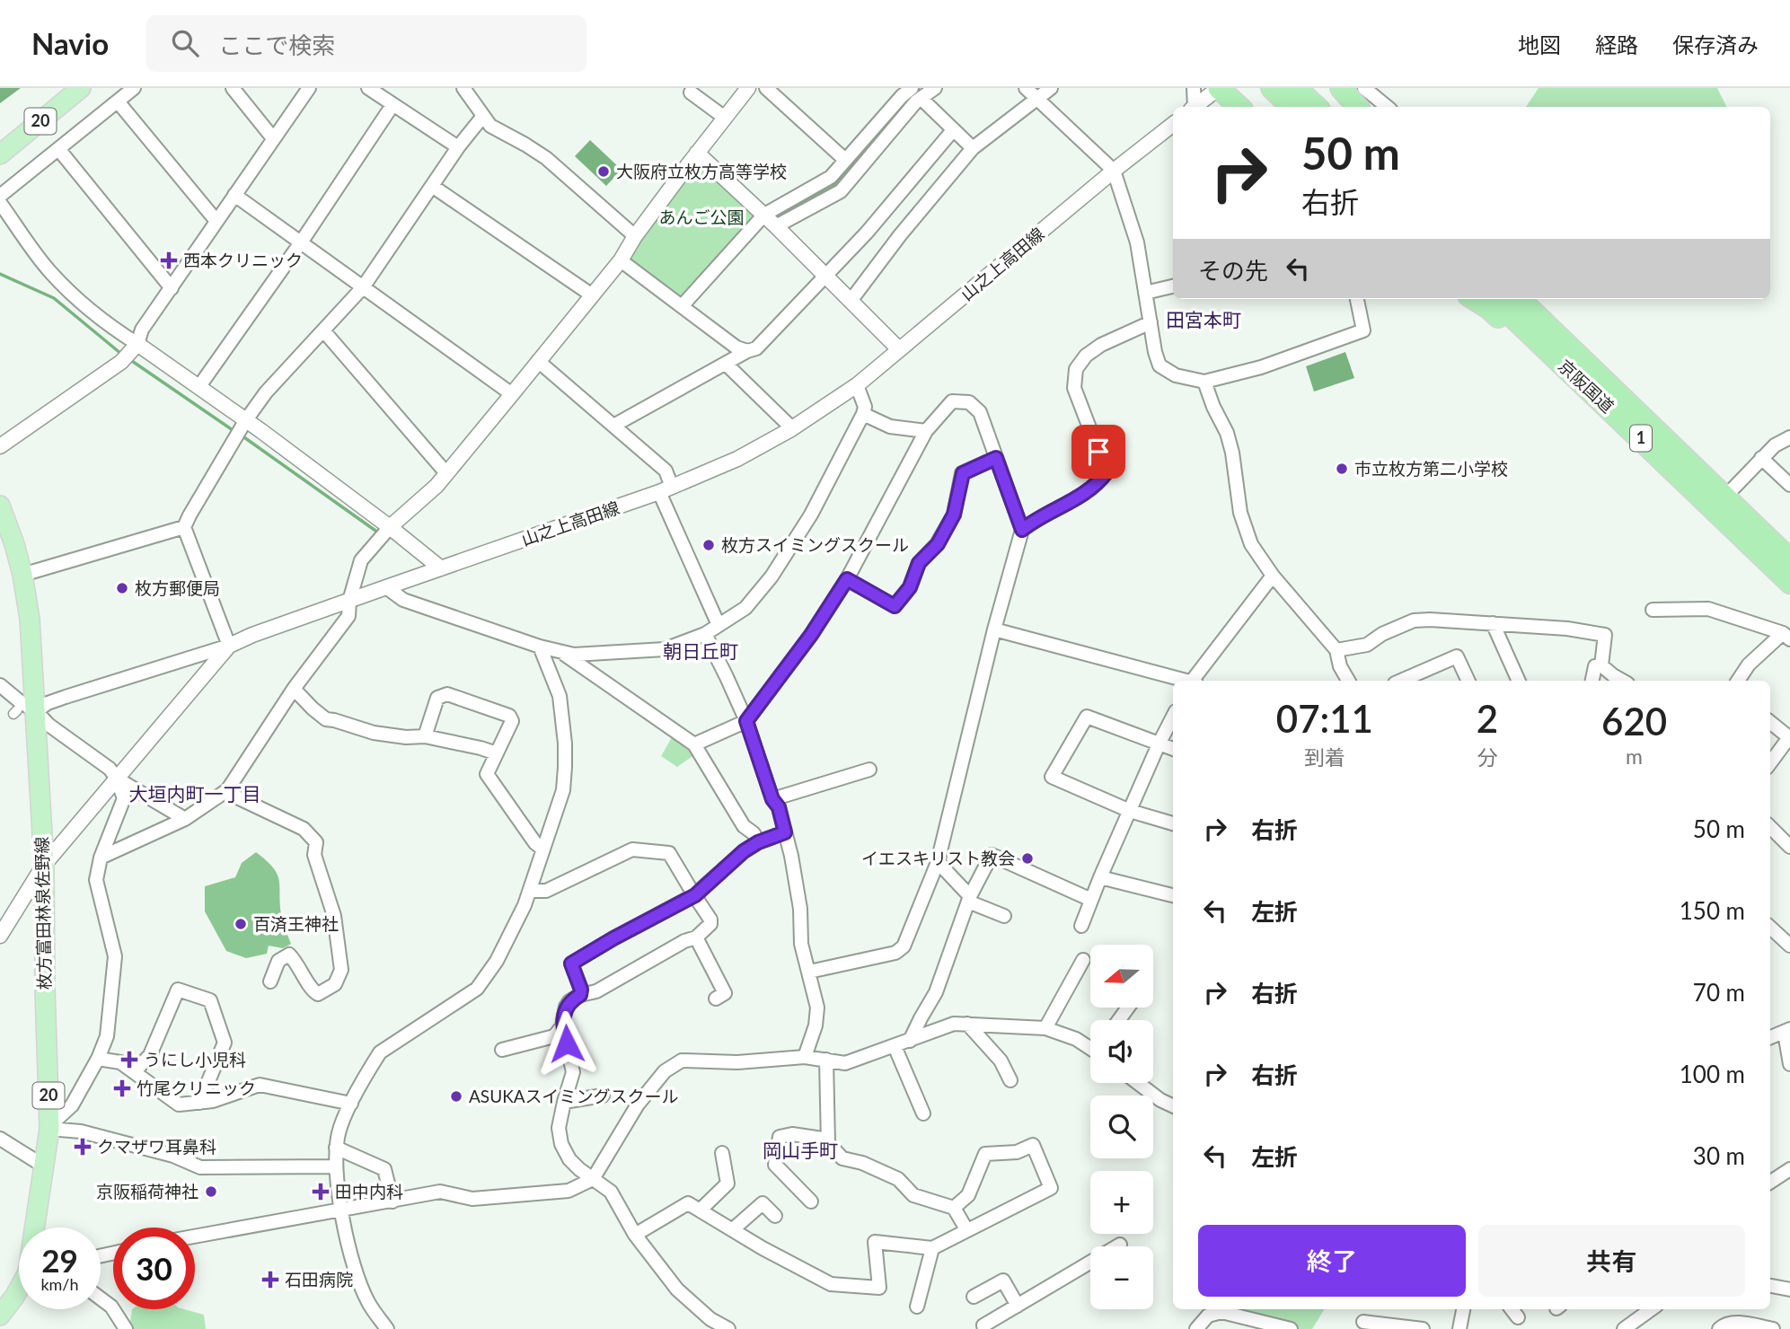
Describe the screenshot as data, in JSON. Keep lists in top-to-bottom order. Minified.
{"streets":{"highway":["京阪国道","1"],"main road":["20","枚方富田林泉佐野線"],"street":["山之上高田線"]},"crossings":[["山之上高田線","枚方富田林泉佐野線"]],"districts":["田宮本町","朝日丘町","大垣内町一丁目","岡山手町"],"parks":["あんご公園"],"places":{"other":["大阪府立枚方高等学校","市立枚方第二小学校","枚方スイミングスクール","枚方郵便局","イエスキリスト教会","百済王神社","ASUKAスイミングスクール","京阪稲荷神社"],"health":["西本クリニック","うにし小児科","竹尾クリニック","クマザワ耳鼻科","田中内科","石田病院"]},"north":"left","page":{"header":"Navio","search":"ここで検索","nav":["地図","経路","保存済み"],"turn":["50 m","右折"],"then":"その先","eta":["07:11","到着","2","分","620","m"],"list":[{"name":"右折","value":"50 m"},{"name":"左折","value":"150 m"},{"name":"右折","value":"70 m"},{"name":"右折","value":"100 m"},{"name":"左折","value":"30 m"}],"map_buttons":["+","−"],"buttons":["終了","共有"],"speed":"29 km/h","limit":"30"}}
